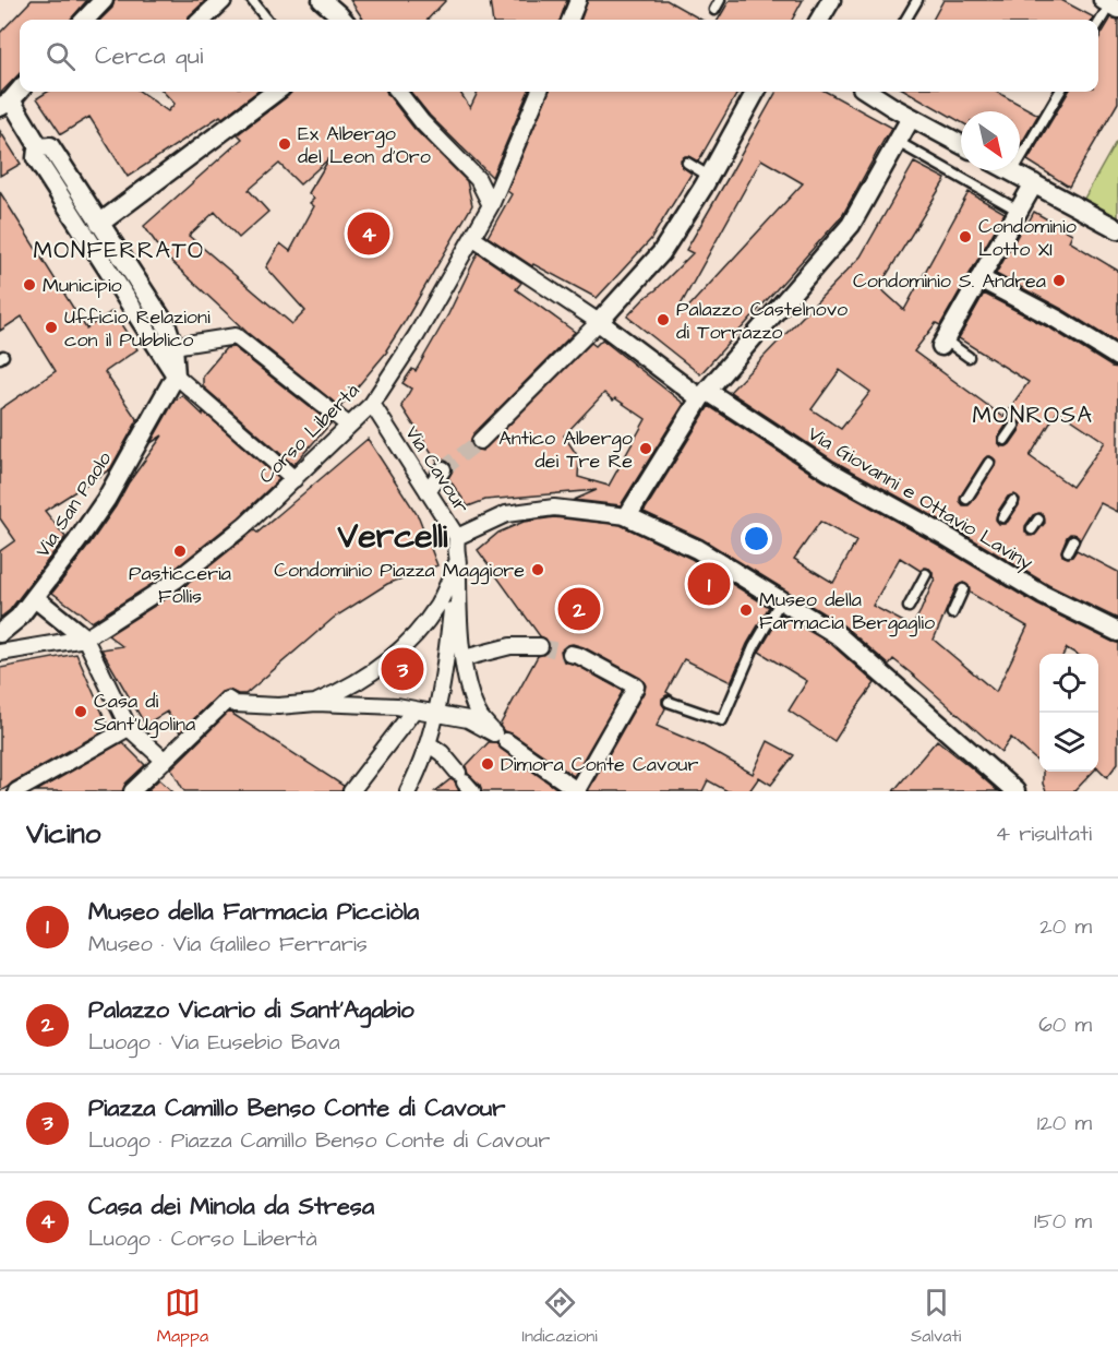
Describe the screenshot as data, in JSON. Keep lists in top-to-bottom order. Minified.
{"streets":{"street":["Corso Libertà","Via Cavour","Via Giovanni e Ottavio Laviny","Via San Paolo"]},"crossings":[["Corso Libertà","Via Cavour"],["Corso Libertà","Via Giovanni e Ottavio Laviny"]],"districts":["MONFERRATO","MONROSA","Vercelli"],"places":["Ex Albergo del Leon d'Oro","Condominio Lotto XI","Condominio S. Andrea","Municipio","Palazzo Castelnovo di Torrazzo","Ufficio Relazioni con il Pubblico","Antico Albergo dei Tre Re","Pasticceria Follis","Condominio Piazza Maggiore","Museo della Farmacia Bergaglio","Casa di Sant'Ugolina","Dimora Conte Cavour"],"north":"bottom right","page":{"search":"Cerca qui","pins":["4","1","2","3"],"heading":["Vicino","4 risultati"],"list":[{"mark":"1","name":"Museo della Farmacia Picciòla","note":"Museo · Via Galileo Ferraris","value":"20 m"},{"mark":"2","name":"Palazzo Vicario di Sant'Agabio","note":"Luogo · Via Eusebio Bava","value":"60 m"},{"mark":"3","name":"Piazza Camillo Benso Conte di Cavour","note":"Luogo · Piazza Camillo Benso Conte di Cavour","value":"120 m"},{"mark":"4","name":"Casa dei Minola da Stresa","note":"Luogo · Corso Libertà","value":"150 m"}],"nav":["Mappa","Indicazioni","Salvati"]}}
